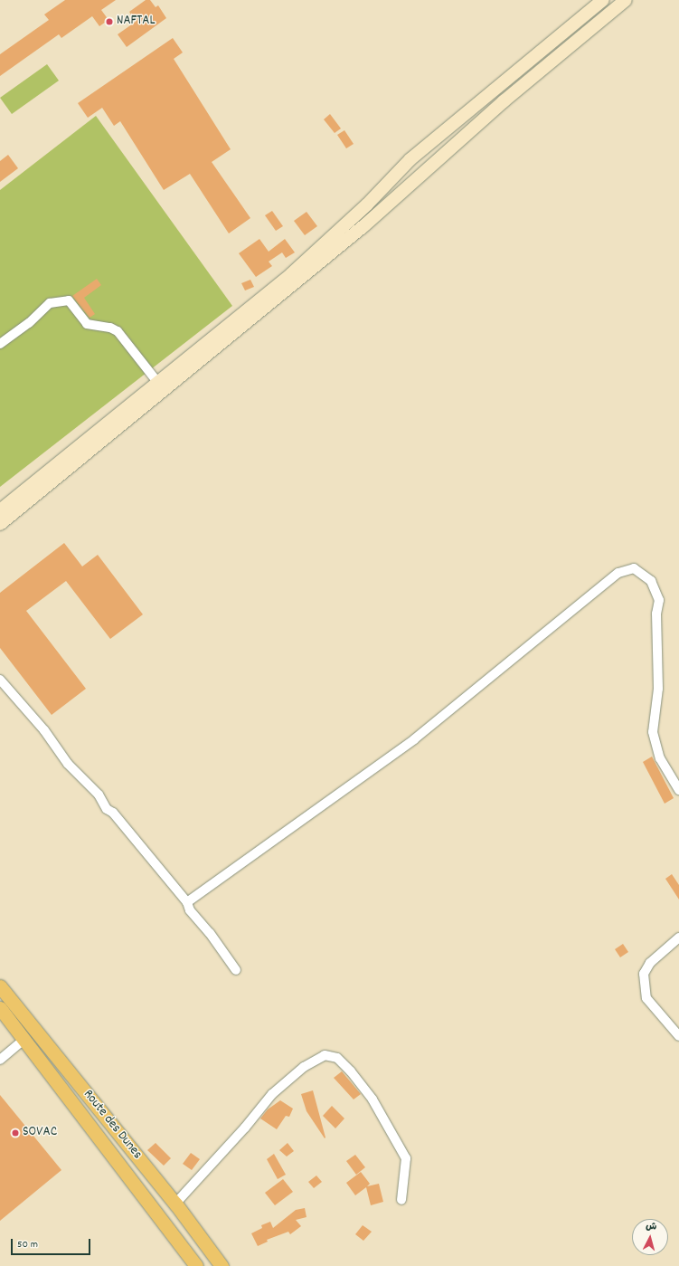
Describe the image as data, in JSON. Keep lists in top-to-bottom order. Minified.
{"streets":{"main road":["Route des Dunes"]},"places":["NAFTAL","SOVAC"],"scale_bar":"50 m","north":"top"}
